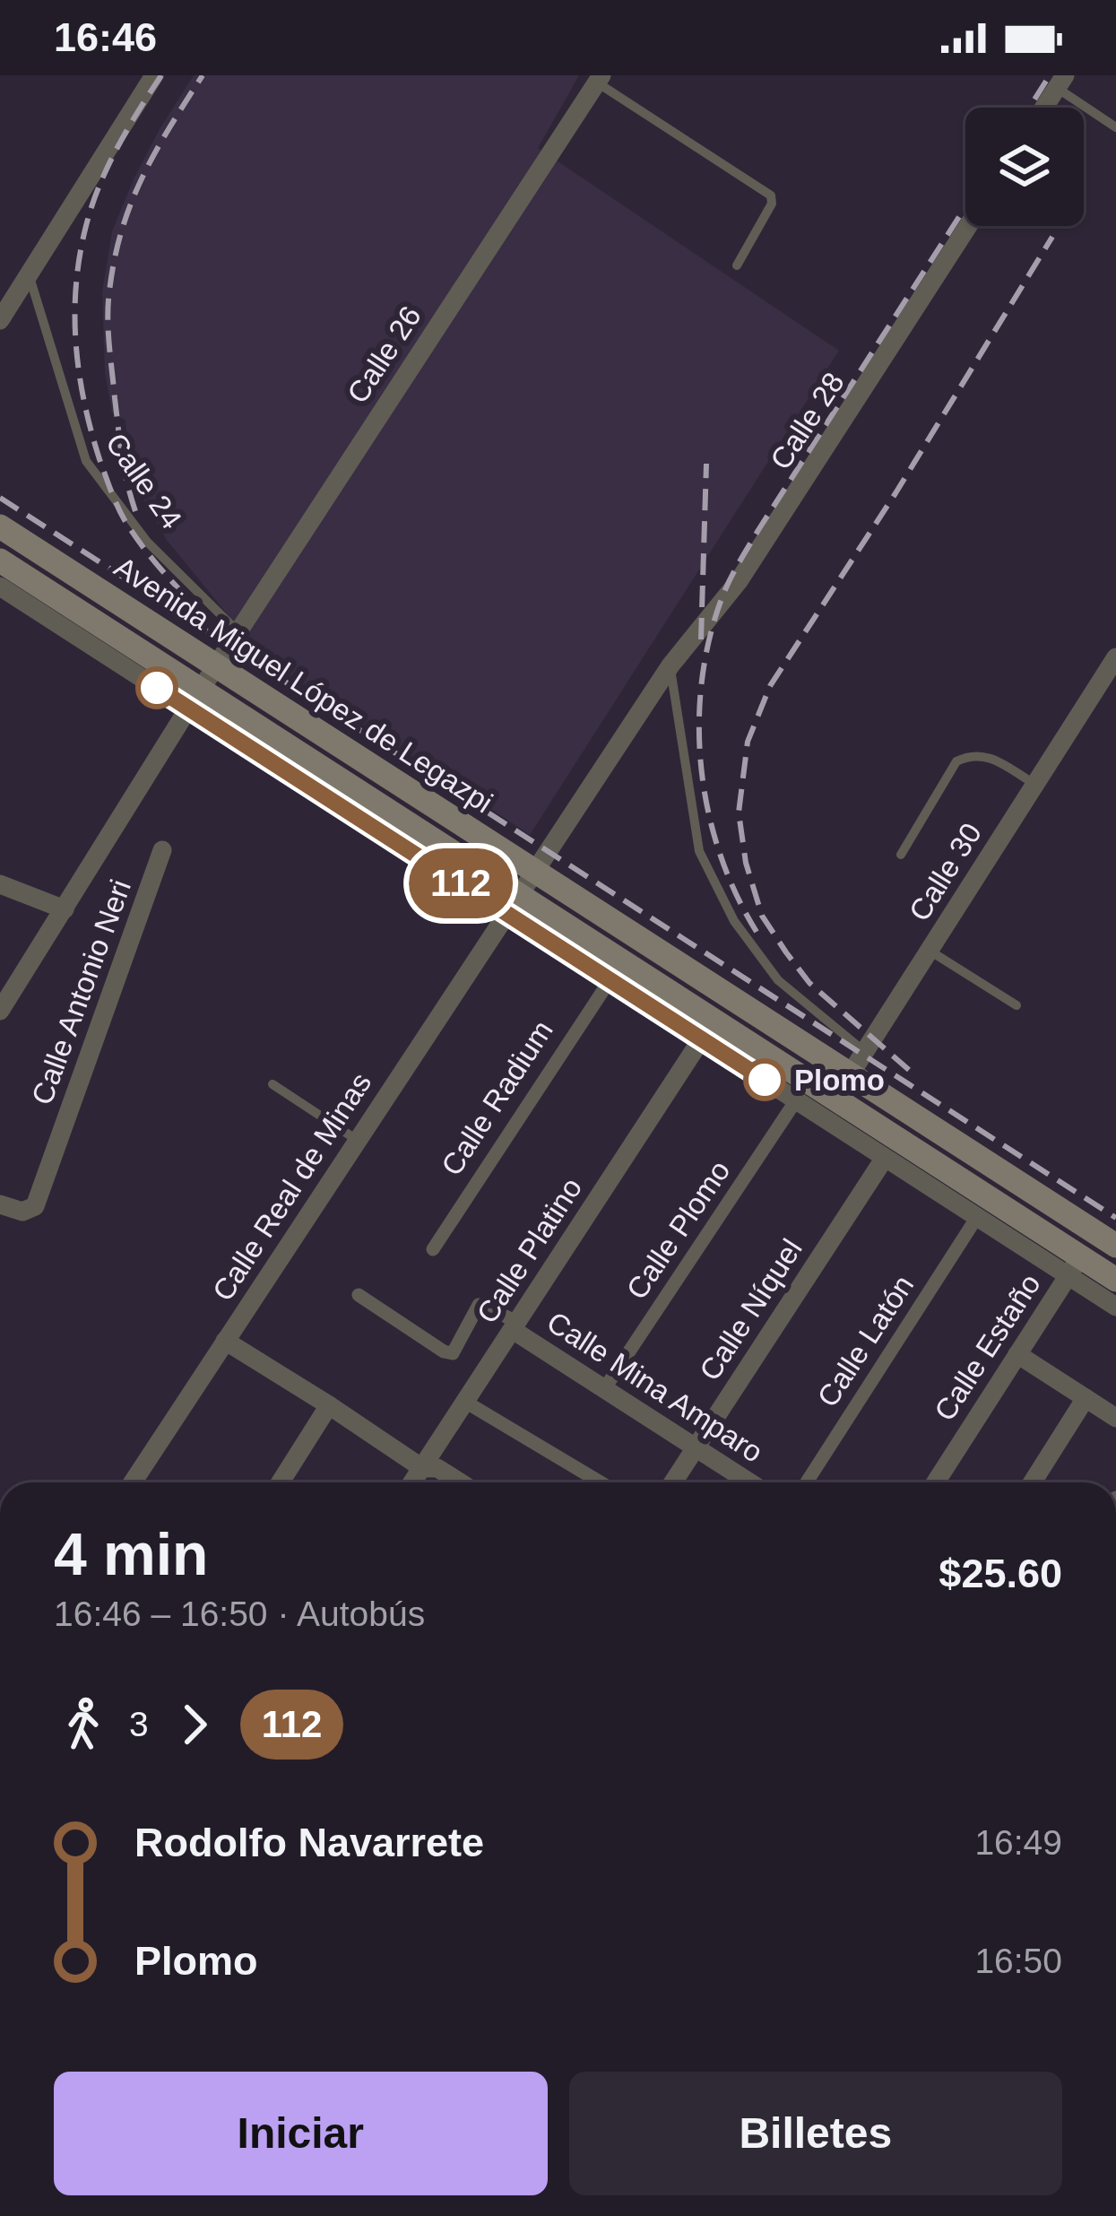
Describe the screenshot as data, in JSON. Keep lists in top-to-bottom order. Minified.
{"streets":{"main road":["Avenida Miguel López de Legazpi"],"street":["Calle 26","Calle 28","Calle 30","Calle Antonio Neri","Calle Radium","Calle Real de Minas","Calle Plomo","Calle Platino","Calle Níquel","Calle Latón","Calle Estaño","Calle Mina Amparo"],"lane":["Calle 24"]},"crossings":[["Calle 26","Calle 24"],["Calle 26","Avenida Miguel López de Legazpi"],["Calle 28","Avenida Miguel López de Legazpi"],["Calle 28","Calle Real de Minas"],["Avenida Miguel López de Legazpi","Calle 30"],["Avenida Miguel López de Legazpi","Calle Radium"],["Avenida Miguel López de Legazpi","Calle Real de Minas"],["Avenida Miguel López de Legazpi","Calle Plomo"],["Avenida Miguel López de Legazpi","Calle Platino"],["Avenida Miguel López de Legazpi","Calle Níquel"],["Avenida Miguel López de Legazpi","Calle Latón"],["Avenida Miguel López de Legazpi","Calle Estaño"],["Calle Plomo","Calle Mina Amparo"],["Calle Platino","Calle Mina Amparo"],["Calle Níquel","Calle Mina Amparo"]],"places":["Plomo"],"lines":["bus line 112"],"page":{"status":"16:46","on_map":"112","heading":["4 min","16:46 – 16:50 · Autobús","$25.60"],"legs":["3","112"],"list":[{"name":"Rodolfo Navarrete","value":"16:49"},{"name":"Plomo","value":"16:50"}],"buttons":["Iniciar","Billetes"]}}
